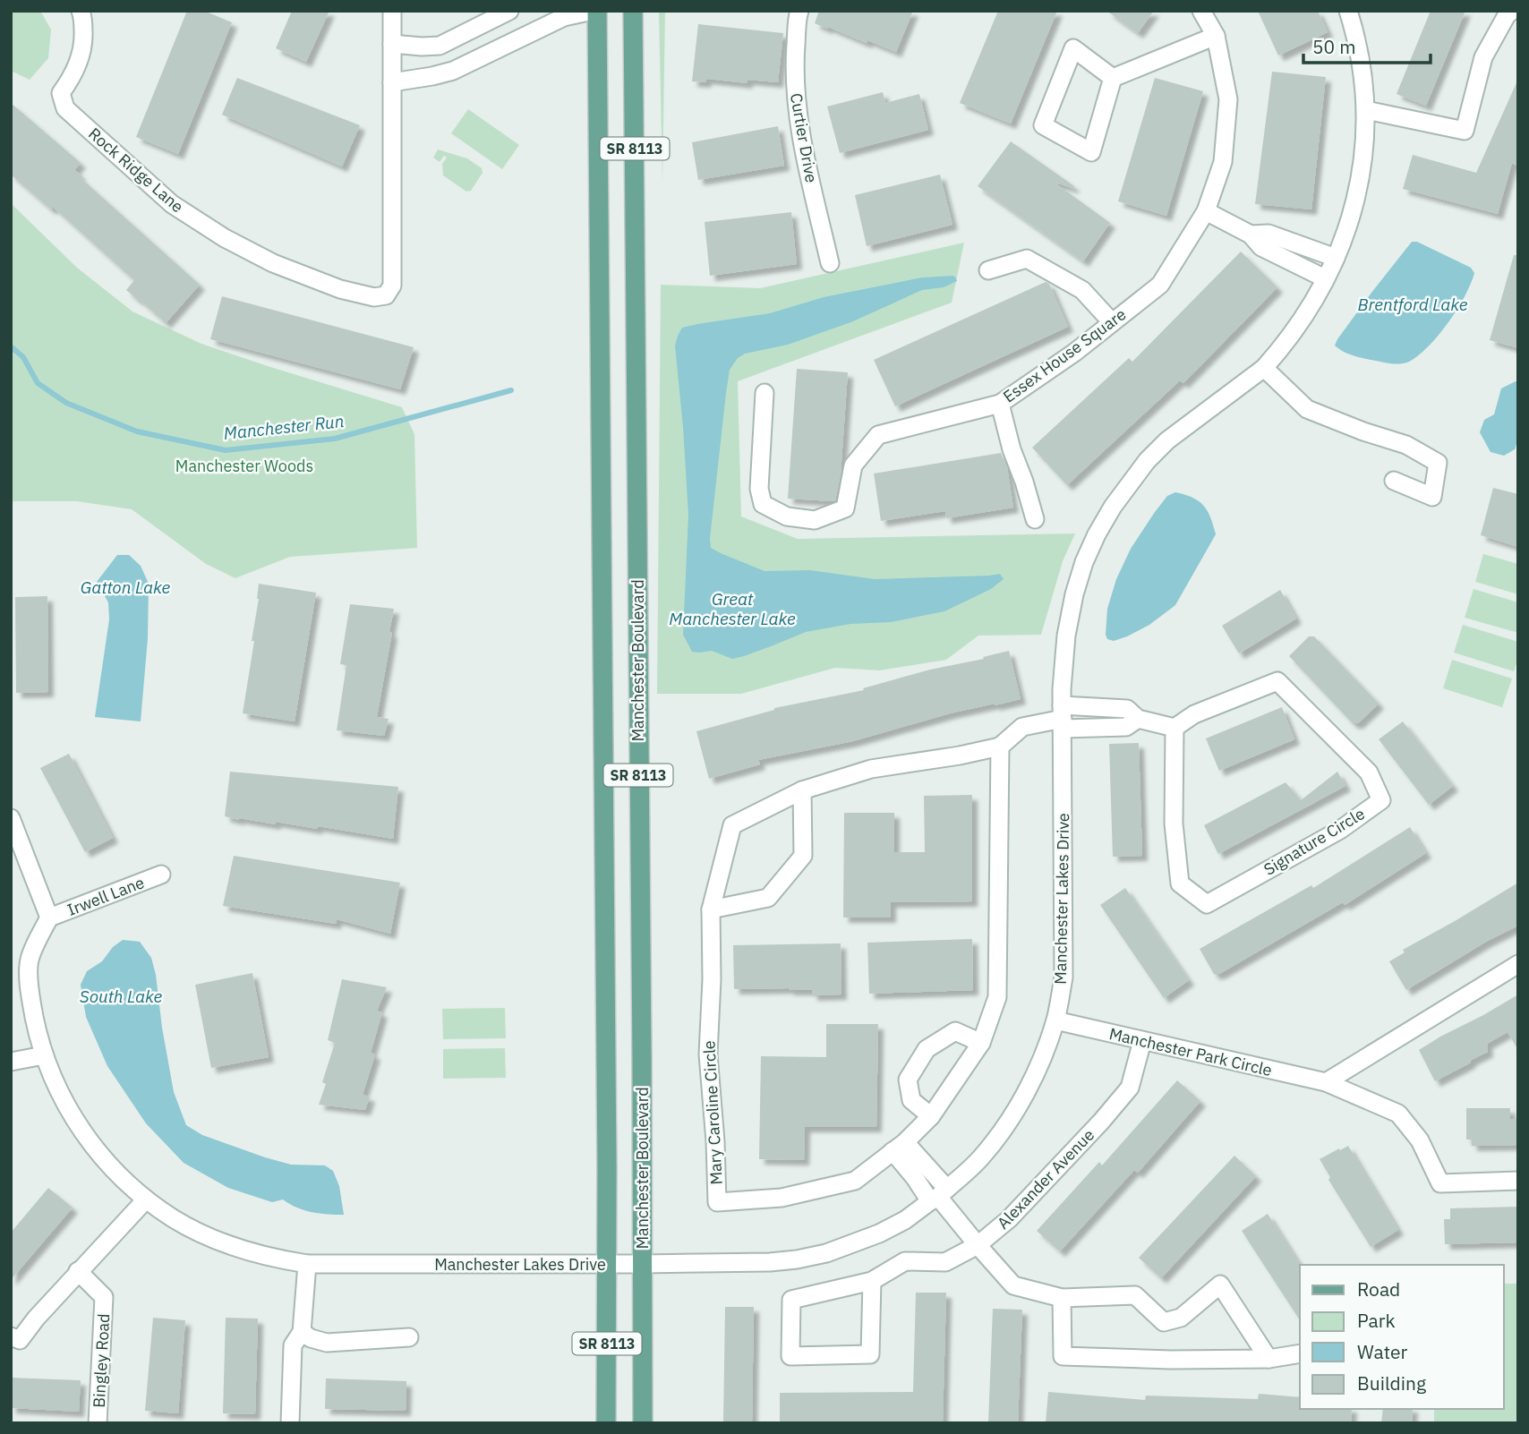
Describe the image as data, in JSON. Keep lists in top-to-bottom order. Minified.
{"streets":{"main road":["SR 8113","Manchester Boulevard"],"street":["Curtier Drive","Rock Ridge Lane","Essex House Square","Signature Circle","Irwell Lane","Manchester Lakes Drive","Manchester Park Circle","Mary Caroline Circle","Alexander Avenue","Bingley Road"]},"crossings":[["SR 8113","Manchester Lakes Drive"],["Manchester Boulevard","Manchester Lakes Drive"],["Irwell Lane","Manchester Lakes Drive"],["Manchester Lakes Drive","Manchester Park Circle"],["Manchester Lakes Drive","Mary Caroline Circle"],["Manchester Park Circle","Alexander Avenue"]],"water":["Brentford Lake","Manchester Run","Gatton Lake","Great Manchester Lake","South Lake"],"parks":["Manchester Woods"],"legend":["Road","Park","Water","Building"],"scale_bar":"50 m"}
